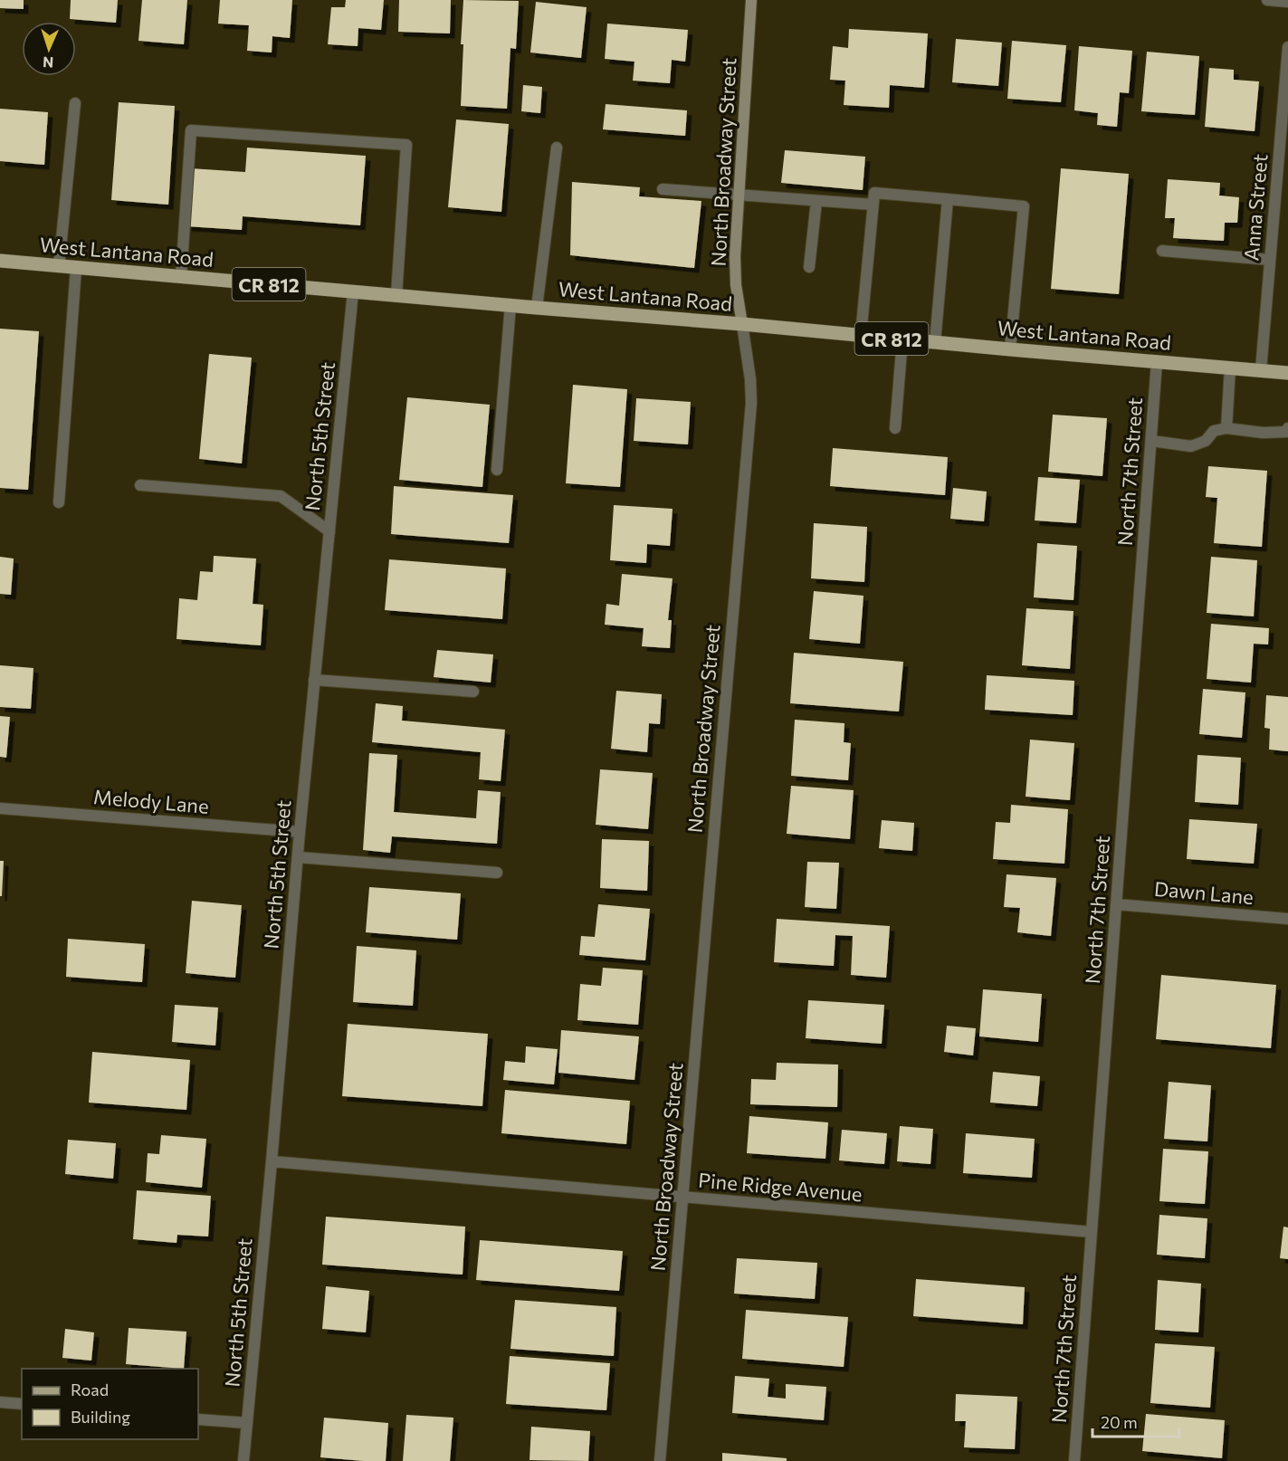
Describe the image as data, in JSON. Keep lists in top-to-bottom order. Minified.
{"streets":{"main road":["West Lantana Road","CR 812"],"street":["North Broadway Street","Anna Street","North 5th Street","North 7th Street","Melody Lane","Dawn Lane","Pine Ridge Avenue"]},"crossings":[["North Broadway Street","West Lantana Road"],["North Broadway Street","Pine Ridge Avenue"],["Anna Street","West Lantana Road"],["West Lantana Road","North 5th Street"],["West Lantana Road","North 7th Street"],["North 5th Street","Melody Lane"],["North 5th Street","Pine Ridge Avenue"],["North 7th Street","Dawn Lane"],["North 7th Street","Pine Ridge Avenue"]],"legend":["Road","Building"],"scale_bar":"20 m","north":"bottom"}
